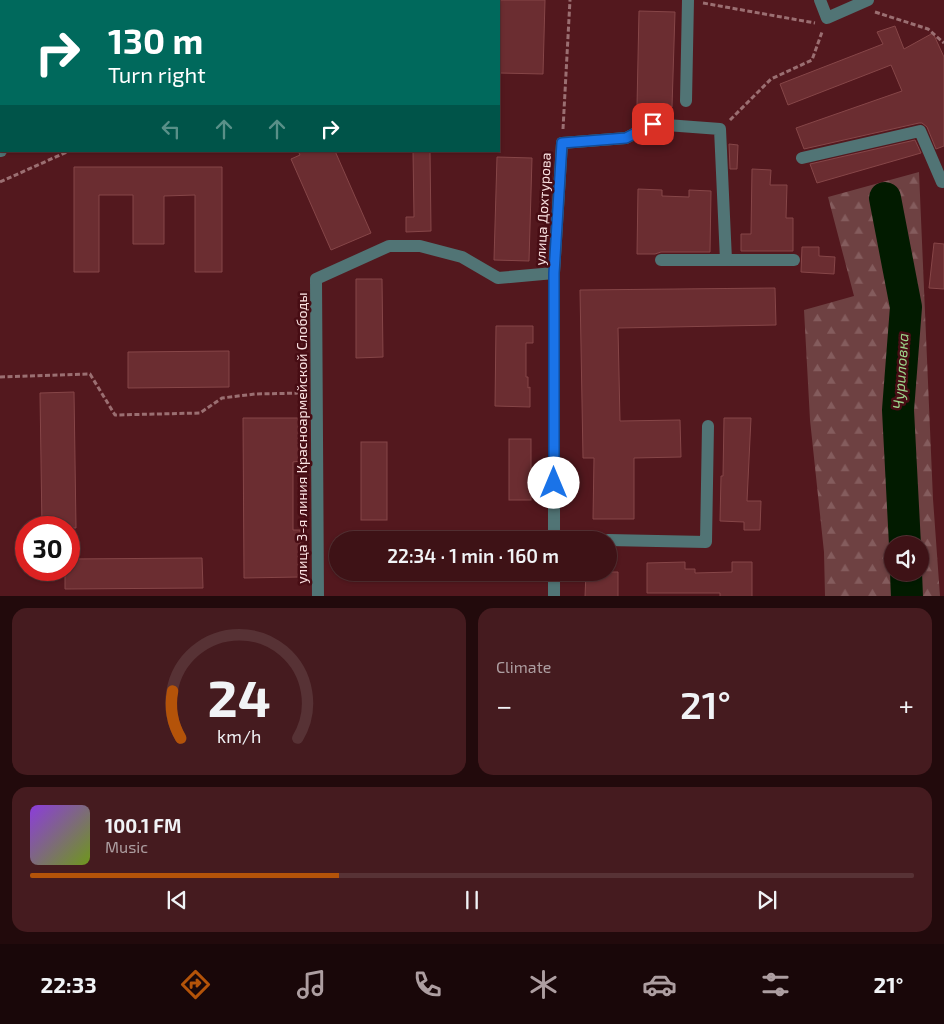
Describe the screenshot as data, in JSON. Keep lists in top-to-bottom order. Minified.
{"streets":{"street":["улица Дохтурова","улица 3-я линия Красноармейской Слободы"]},"crossings":[["улица Дохтурова","улица 3-я линия Красноармейской Слободы"]],"water":["Чуриловка"],"page":{"turn":["130 m","Turn right"],"limit":"30","trip":"22:34 · 1 min · 160 m","tile":"Climate","heat":["−","21°","+"],"song":["100.1 FM","Music"],"tabs":["22:33","21°"],"gauge":["24","km/h"]}}
